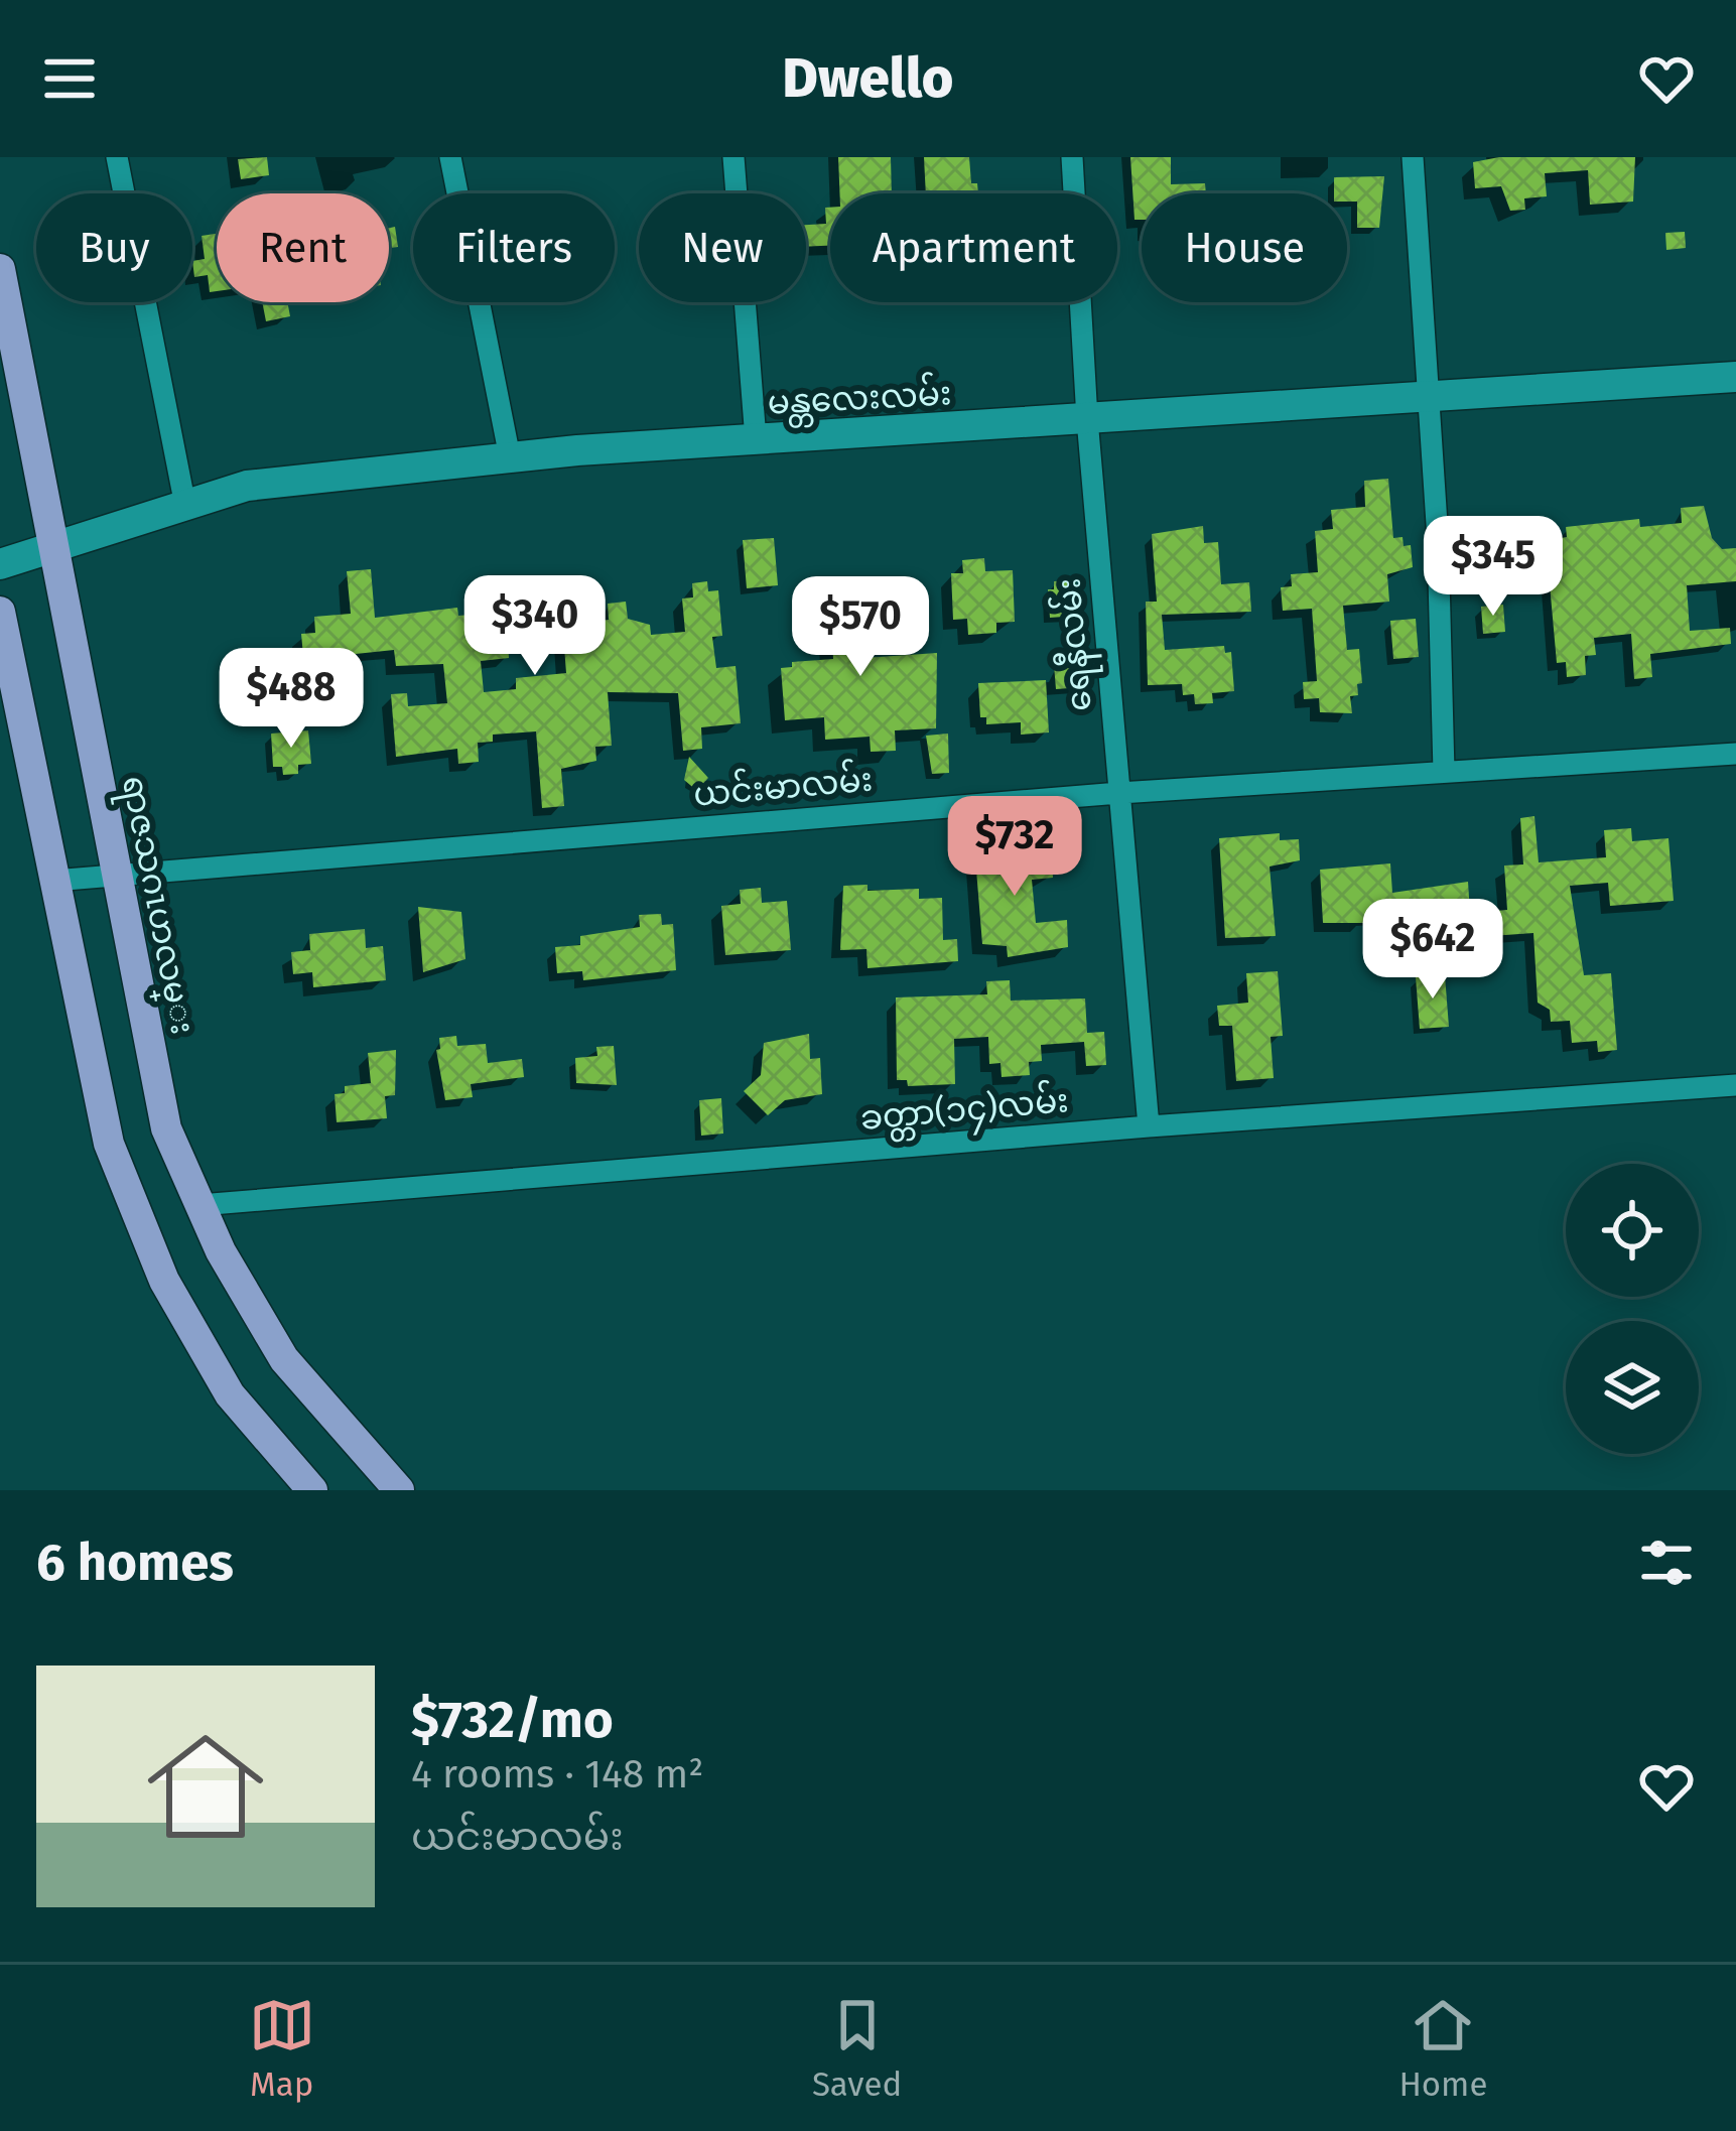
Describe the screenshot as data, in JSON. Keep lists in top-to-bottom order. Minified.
{"streets":{"main road":["မန္တလေးလမ်း","ရာဇသဂၤဟလမ္း"],"street":["ရေနီလမ်း","ယင်းမာလမ်း","ခတ္တာ(၁၄)လမ်း"]},"crossings":[["မန္တလေးလမ်း","ရေနီလမ်း"],["မန္တလေးလမ်း","ရာဇသဂၤဟလမ္း"],["ရေနီလမ်း","ယင်းမာလမ်း"],["ရေနီလမ်း","ခတ္တာ(၁၄)လမ်း"],["ယင်းမာလမ်း","ရာဇသဂၤဟလမ္း"],["ရာဇသဂၤဟလမ္း","ခတ္တာ(၁၄)လမ်း"]],"page":{"header":"Dwello","chip":["Buy","Rent","Filters","New","Apartment","House"],"price":["$345","$340","$570","$488","$732","$642"],"heading":"6 homes","list":[{"name":"$732/mo","note":"4 rooms · 148 m² · ယင်းမာလမ်း"}],"tabs":["Map","Saved","Home"]}}
